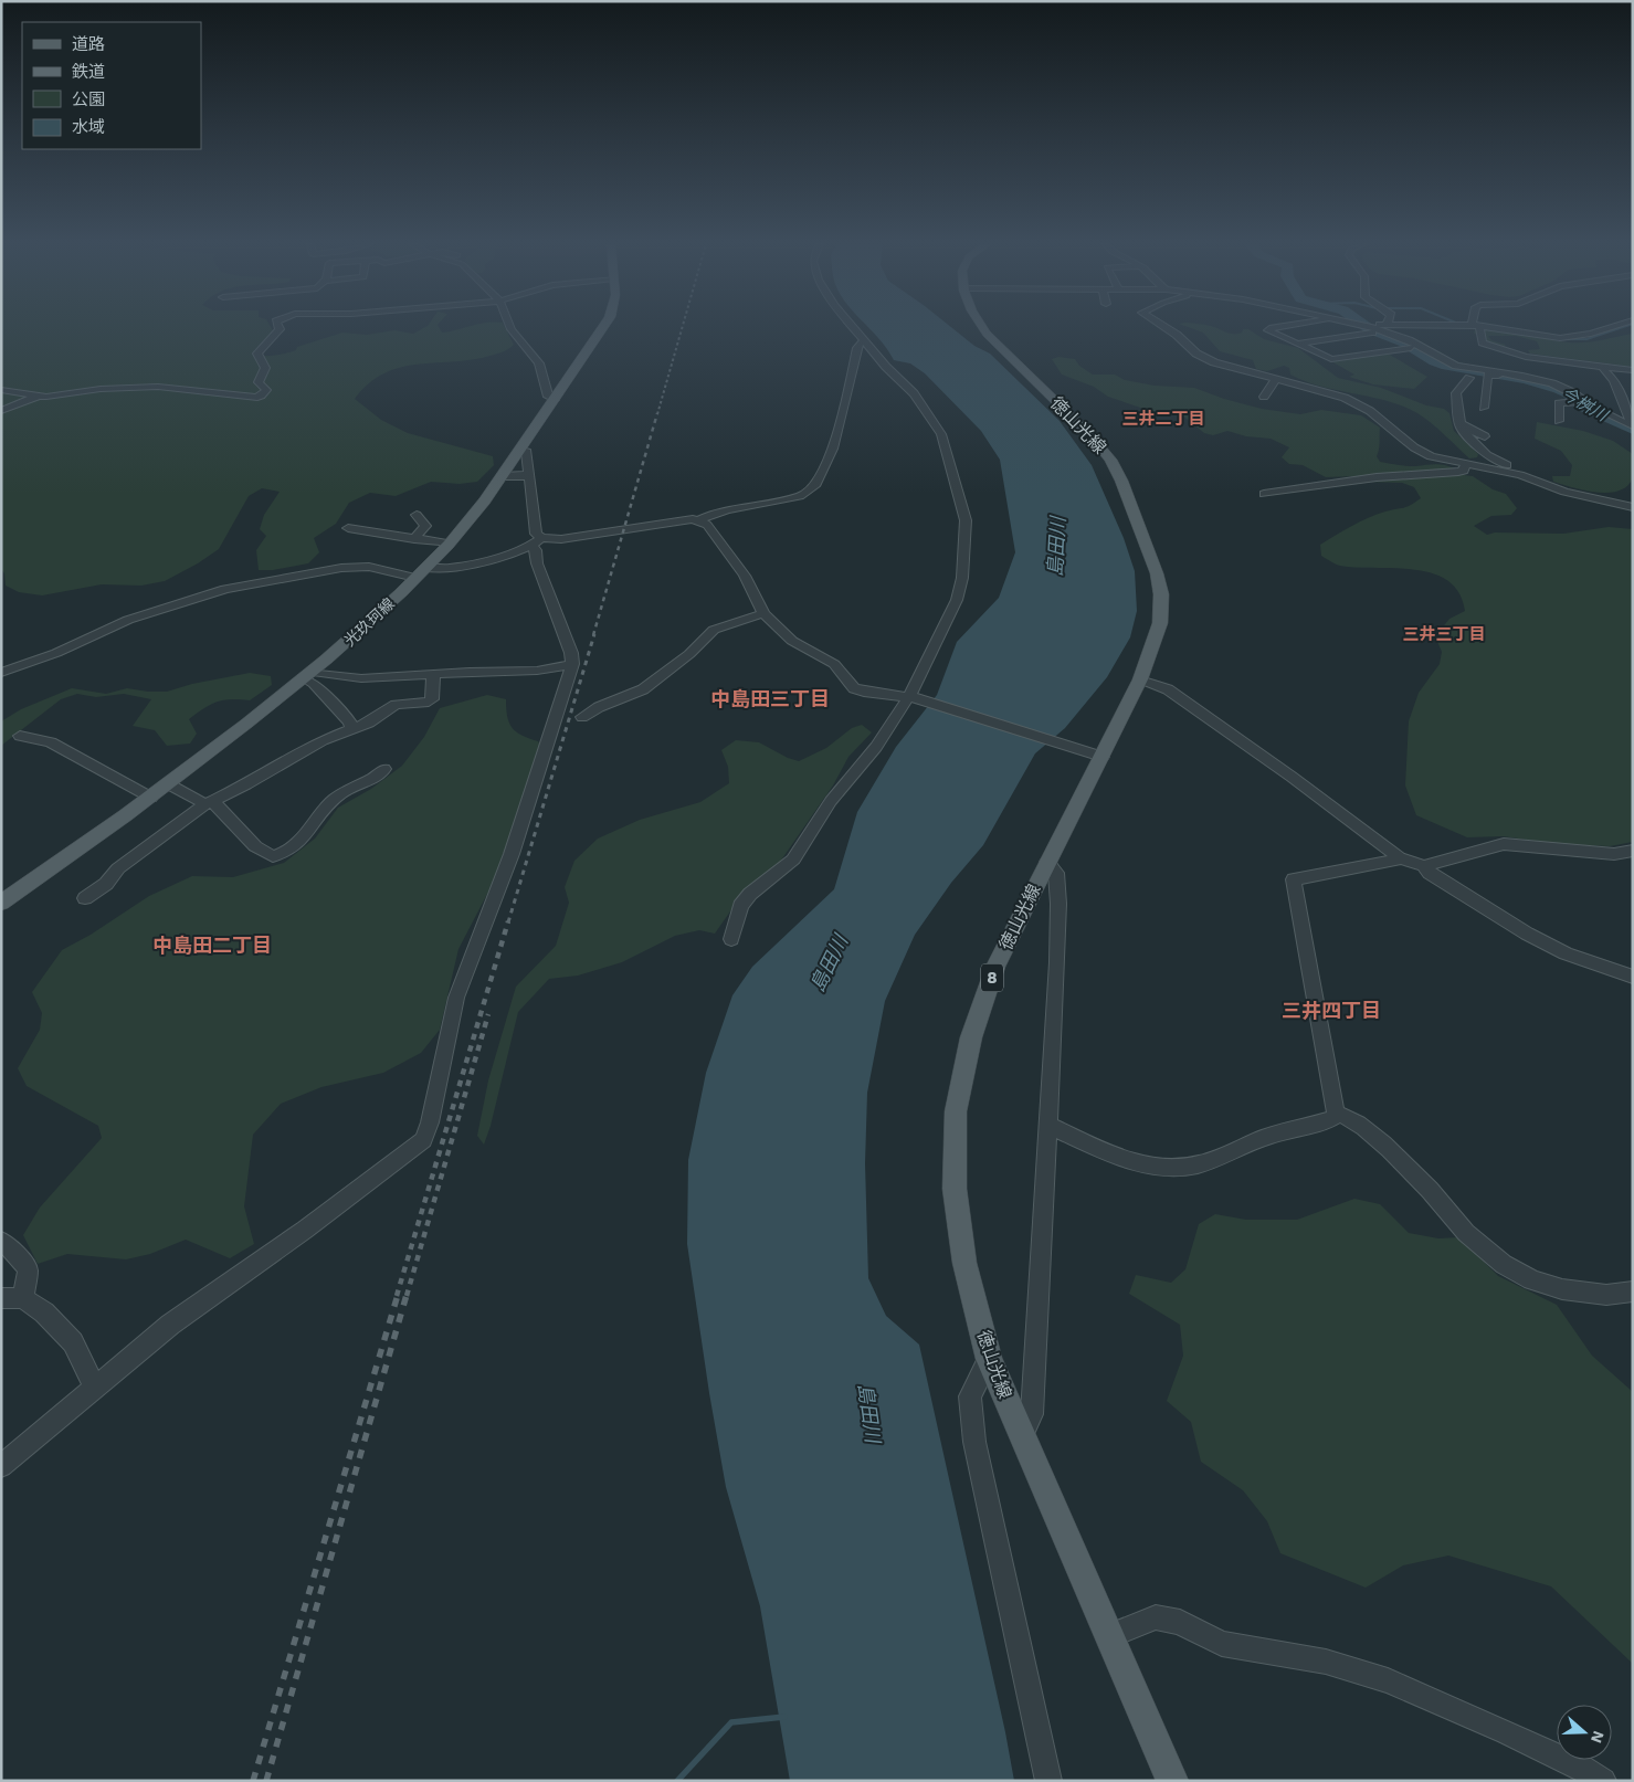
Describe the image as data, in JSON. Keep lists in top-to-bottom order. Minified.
{"streets":{"main road":["徳山光線","光玖珂線","8"]},"districts":["三井二丁目","三井三丁目","中島田三丁目","中島田二丁目","三井四丁目"],"water":["今桝川","島田川"],"legend":["道路","鉄道","公園","水域"],"north":"right"}
